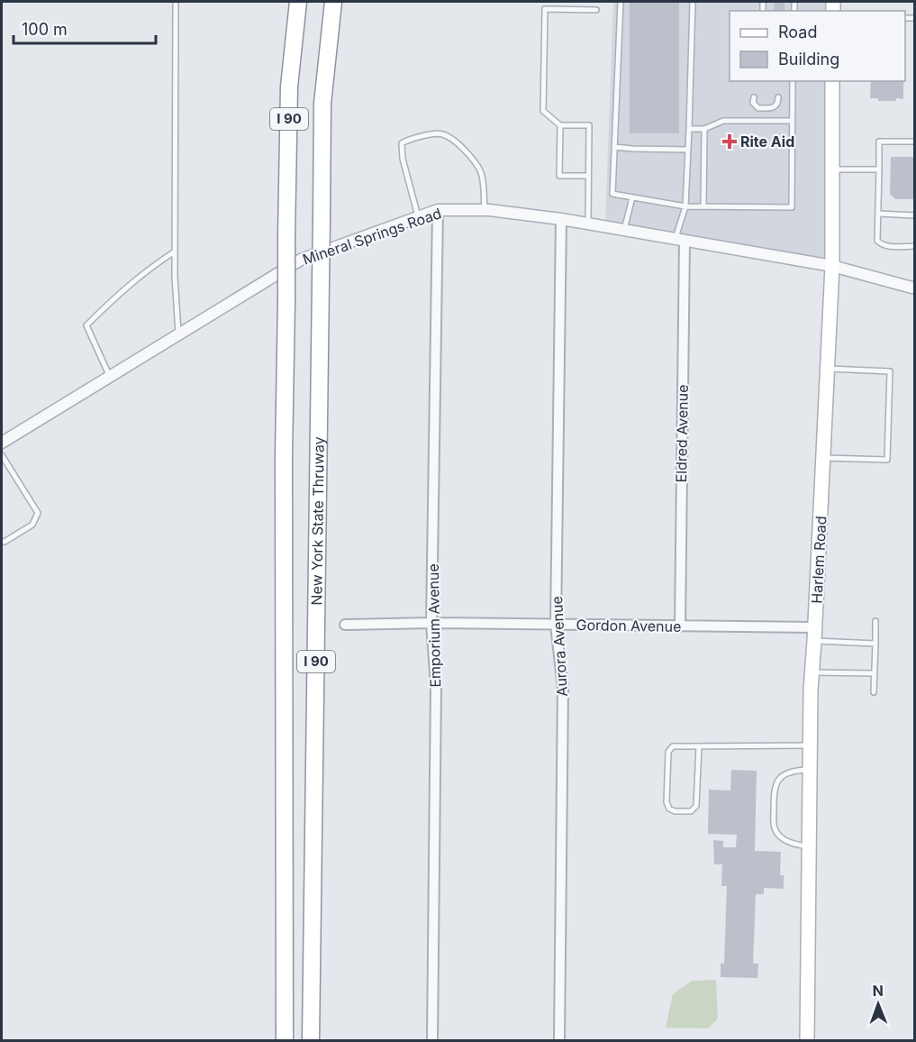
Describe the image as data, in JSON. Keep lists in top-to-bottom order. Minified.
{"streets":{"highway":["I 90","New York State Thruway"],"main road":["Harlem Road"],"street":["Mineral Springs Road","Eldred Avenue","Emporium Avenue","Gordon Avenue","Aurora Avenue"]},"crossings":[["Mineral Springs Road","Eldred Avenue"],["Mineral Springs Road","Harlem Road"],["Mineral Springs Road","Emporium Avenue"],["Mineral Springs Road","Aurora Avenue"],["Eldred Avenue","Gordon Avenue"],["Harlem Road","Gordon Avenue"],["Emporium Avenue","Gordon Avenue"],["Gordon Avenue","Aurora Avenue"]],"places":{"health":["Rite Aid"]},"legend":["Road","Building"],"scale_bar":"100 m","north":"top"}
